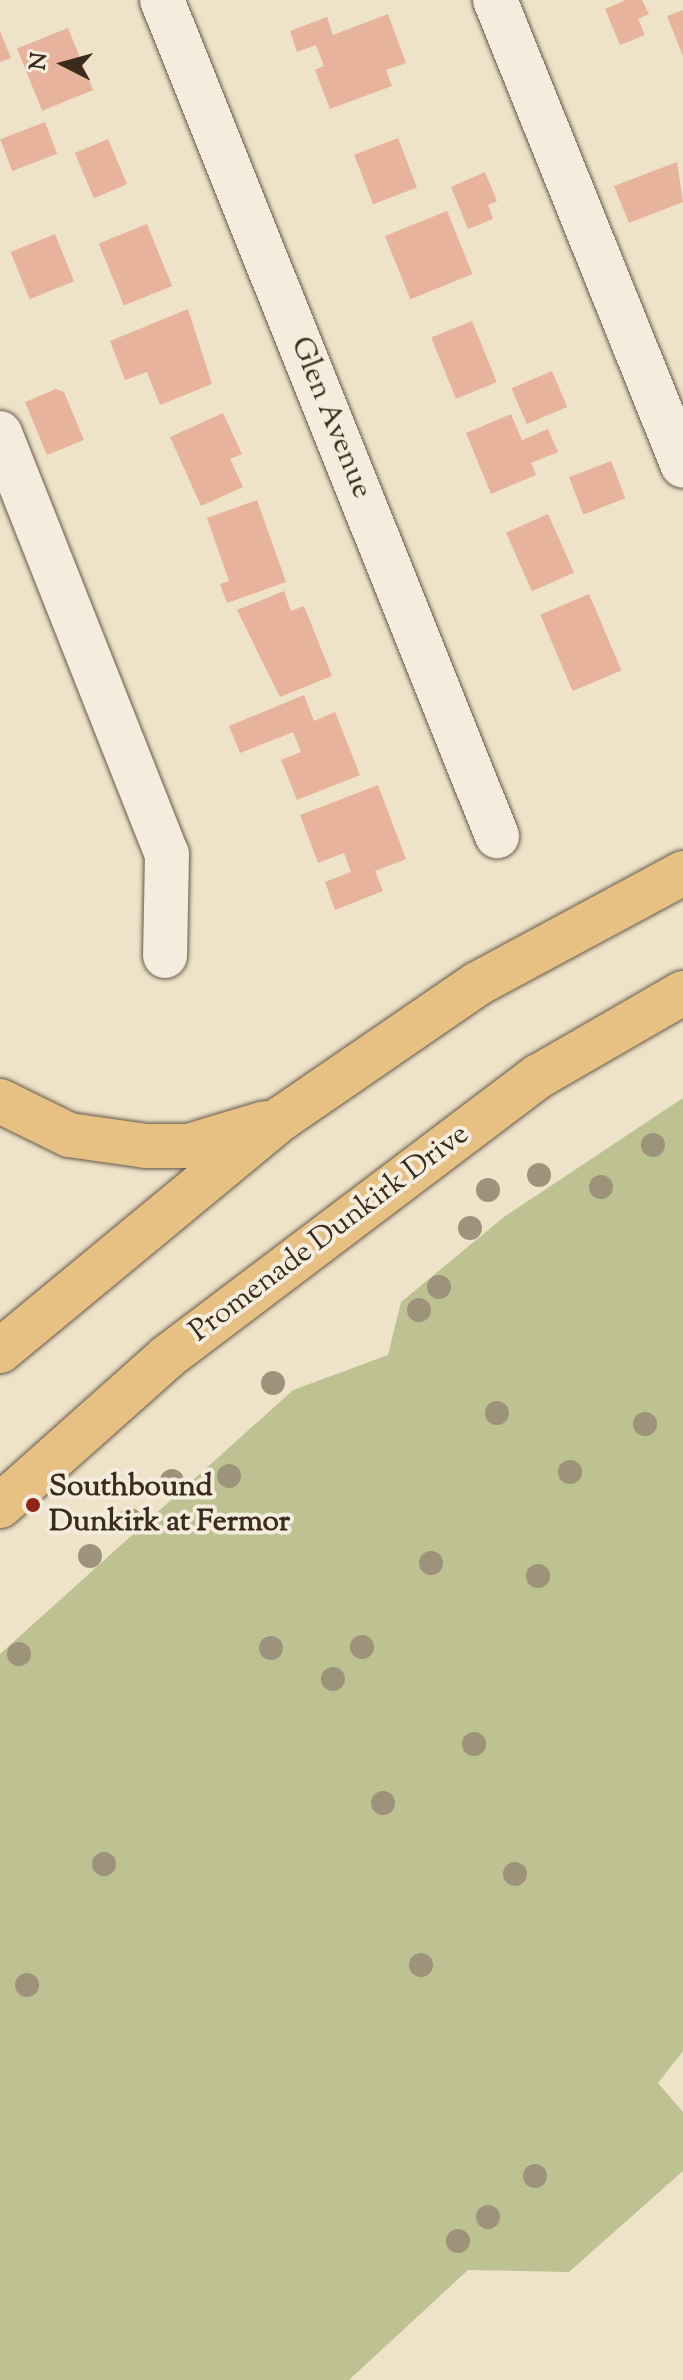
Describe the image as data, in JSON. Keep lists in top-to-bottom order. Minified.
{"streets":{"main road":["Promenade Dunkirk Drive"],"street":["Glen Avenue"]},"places":["Southbound Dunkirk at Fermor"],"north":"left"}
